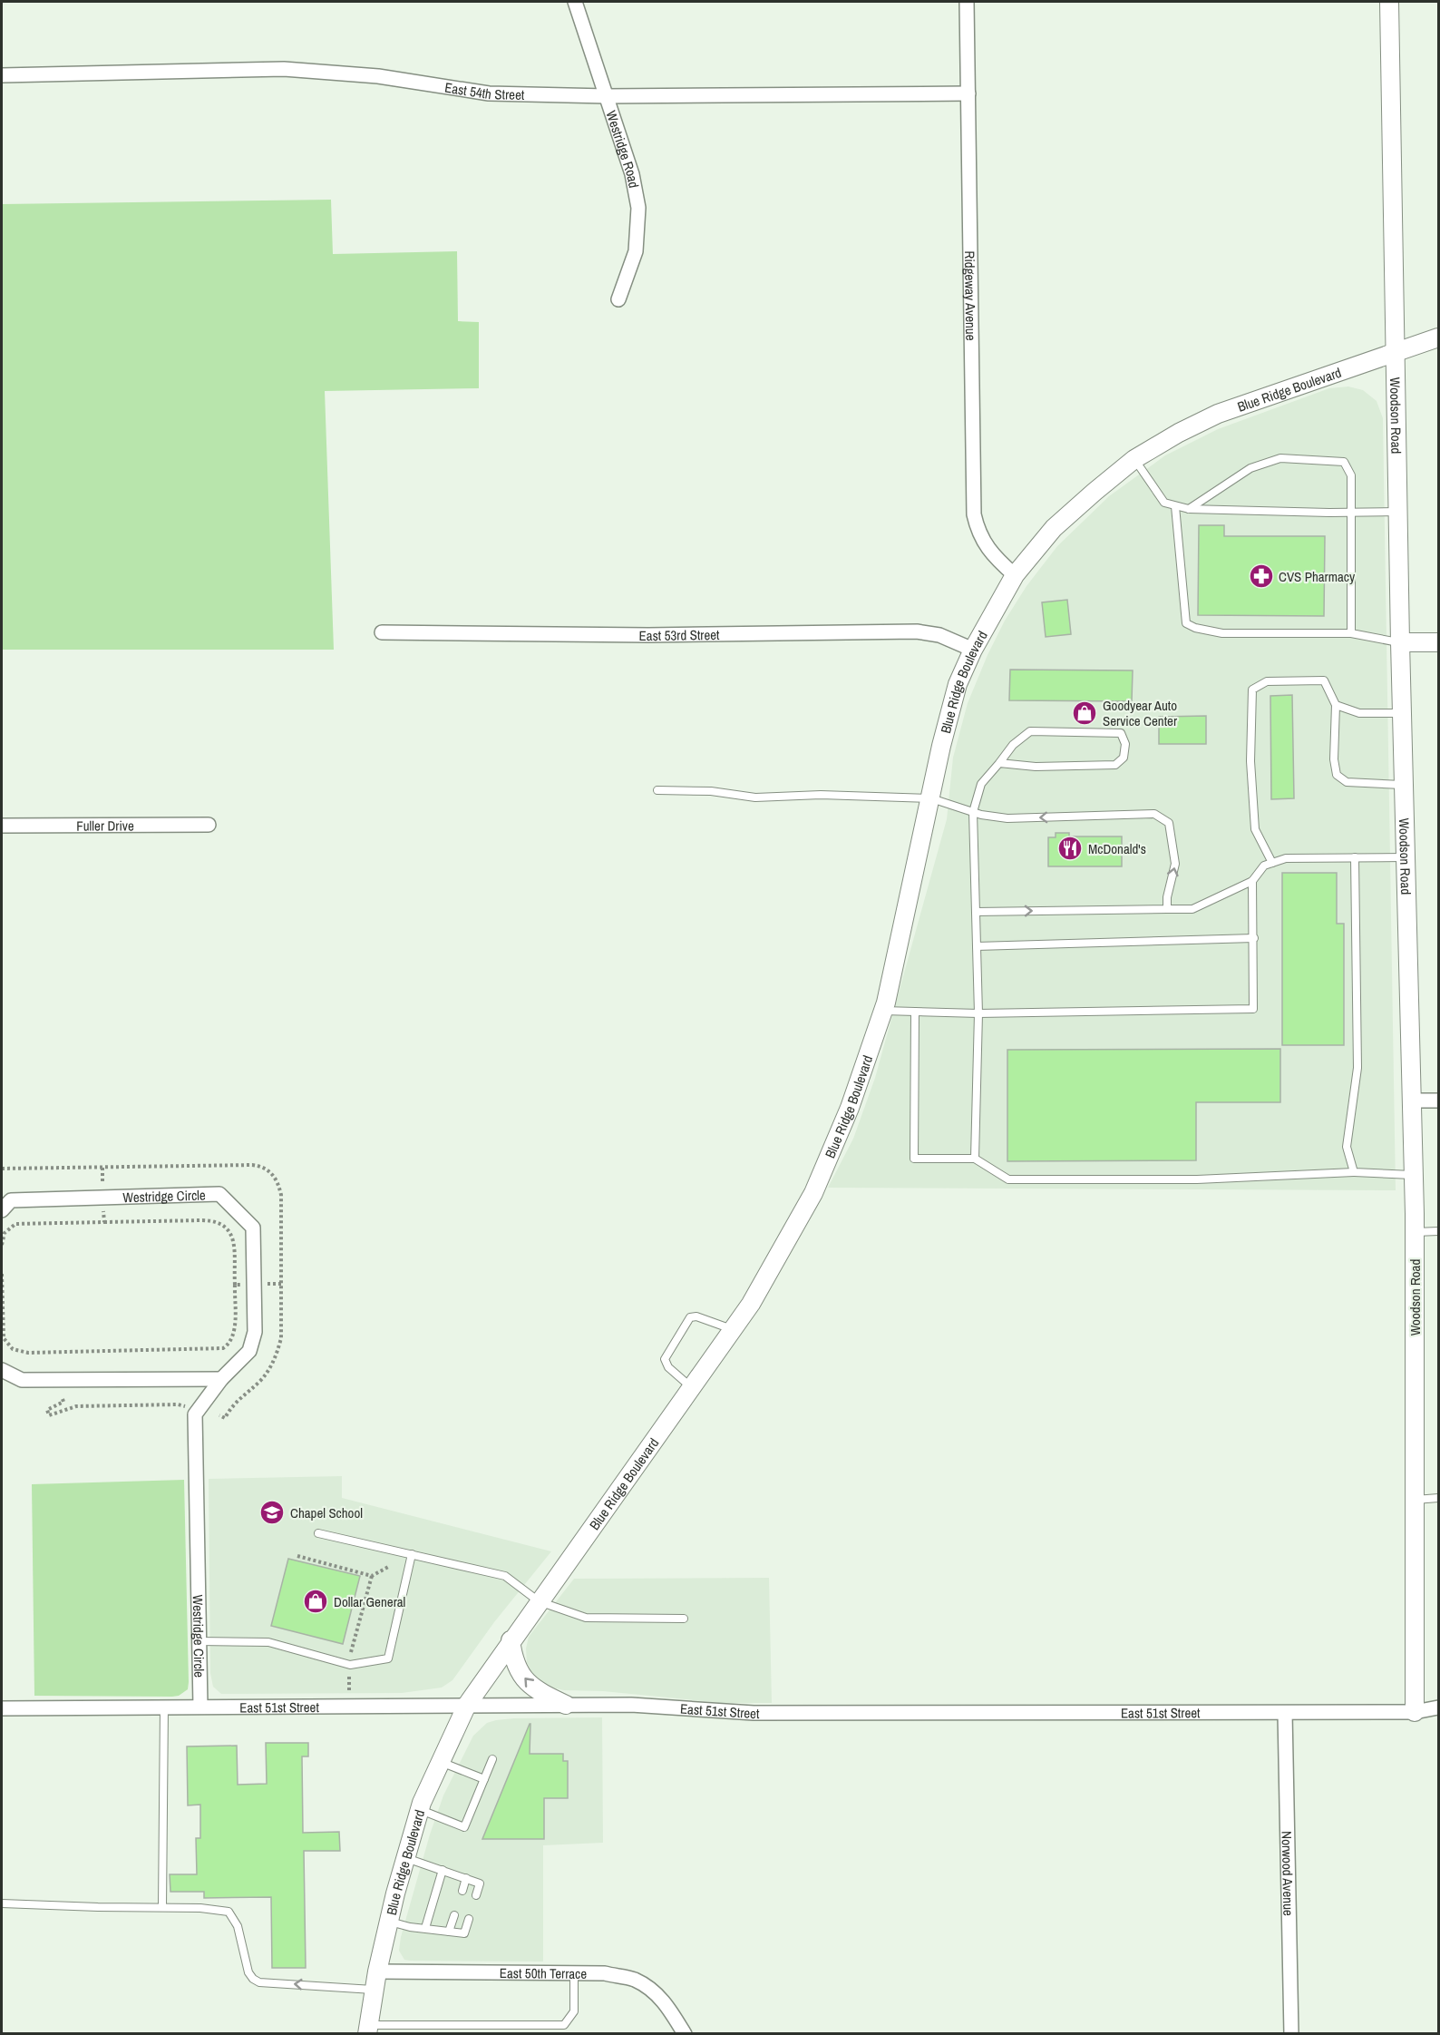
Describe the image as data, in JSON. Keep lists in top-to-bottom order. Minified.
{"streets":{"street":["East 54th Street","Westridge Road","Ridgeway Avenue","Blue Ridge Boulevard","Woodson Road","East 53rd Street","Fuller Drive","Westridge Circle","East 51st Street","Norwood Avenue","East 50th Terrace"]},"crossings":[["East 54th Street","Westridge Road"],["East 54th Street","Ridgeway Avenue"],["Ridgeway Avenue","Blue Ridge Boulevard"],["Blue Ridge Boulevard","Woodson Road"],["Blue Ridge Boulevard","East 53rd Street"],["Blue Ridge Boulevard","East 51st Street"],["Blue Ridge Boulevard","East 50th Terrace"],["Woodson Road","East 51st Street"],["Westridge Circle","East 51st Street"],["East 51st Street","Norwood Avenue"]],"places":{"pharmacy":["CVS Pharmacy"],"shop":["Goodyear Auto Service Center","Dollar General"],"restaurant":["McDonald's"],"school or university":["Chapel School"]}}
